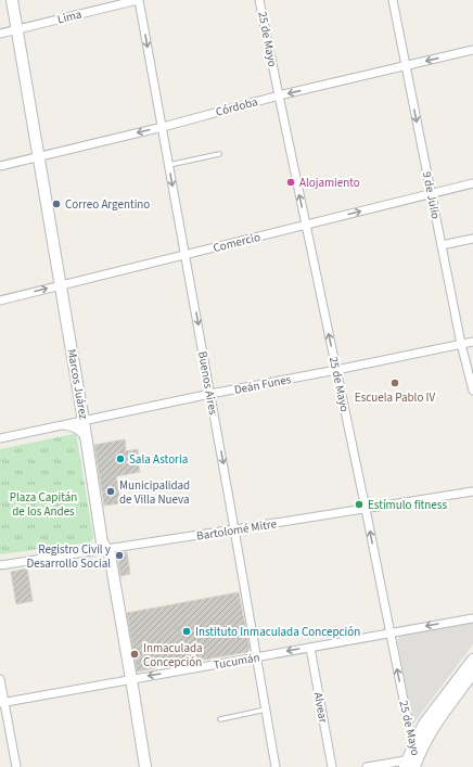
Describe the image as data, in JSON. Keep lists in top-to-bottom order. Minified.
{"streets":{"main road":["Marcos Juárez"],"street":["Lima","25 de Mayo","Córdoba","9 de Julio","Comercio","Buenos Aires","Deán Funes","Bartolomé Mitre","Tucumán","Alvear"]},"crossings":[["Lima","Buenos Aires"],["Lima","Marcos Juárez"],["25 de Mayo","Córdoba"],["25 de Mayo","Comercio"],["25 de Mayo","Deán Funes"],["25 de Mayo","Bartolomé Mitre"],["25 de Mayo","Tucumán"],["Córdoba","9 de Julio"],["Córdoba","Buenos Aires"],["Córdoba","Marcos Juárez"],["9 de Julio","Comercio"],["9 de Julio","Deán Funes"],["Comercio","Buenos Aires"],["Comercio","Marcos Juárez"],["Buenos Aires","Deán Funes"],["Buenos Aires","Bartolomé Mitre"],["Buenos Aires","Tucumán"],["Marcos Juárez","Deán Funes"],["Marcos Juárez","Bartolomé Mitre"],["Marcos Juárez","Tucumán"],["Tucumán","Alvear"]],"one_way":["25 de Mayo","Córdoba","Comercio","Buenos Aires","Tucumán"],"parks":["Plaza Capitán de los Andes"],"places":["Alojamiento","Correo Argentino","Escuela Pablo IV","Sala Astoria","Municipalidad de Villa Nueva","Estímulo fitness","Registro Civil y Desarrollo Social","Instituto Inmaculada Concepción","Inmaculada Concepción"]}
